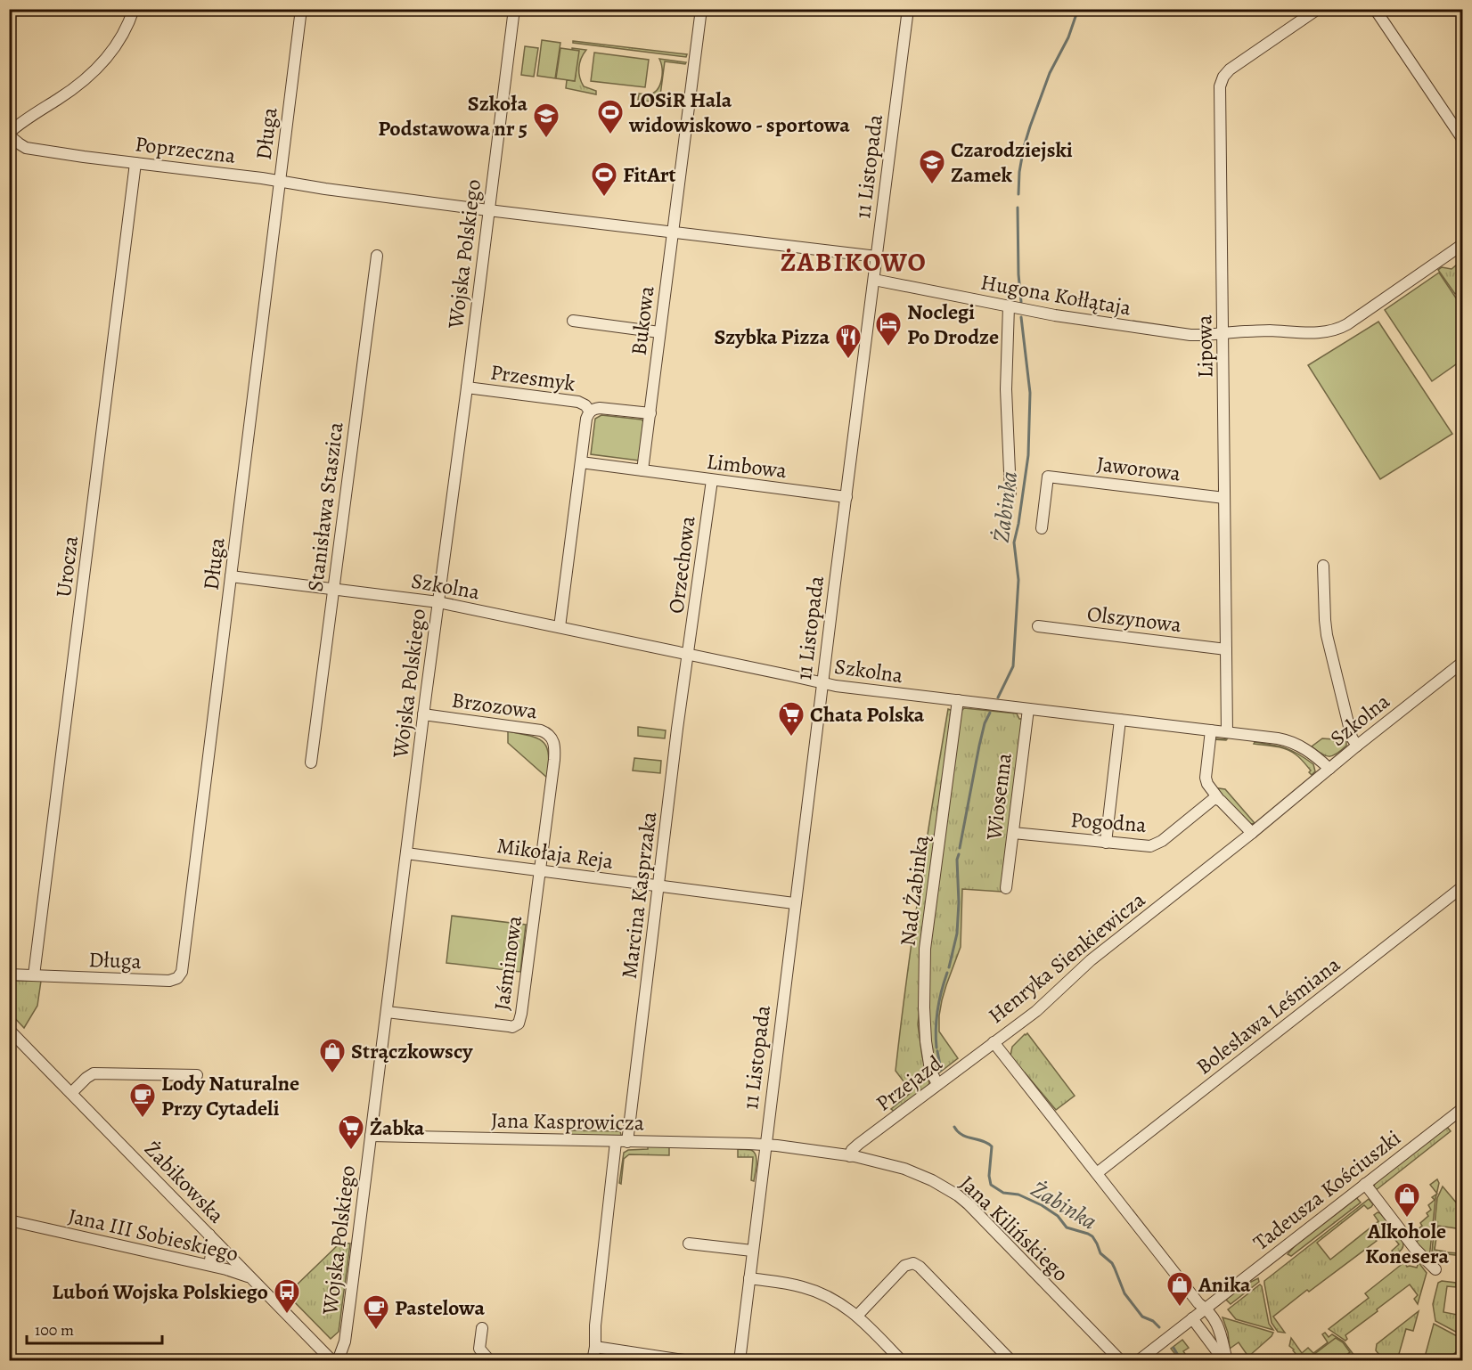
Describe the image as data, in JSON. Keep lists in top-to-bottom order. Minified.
{"streets":{"street":["Długa","Poprzeczna","11 Listopada","Wojska Polskiego","Hugona Kołłątaja","Bukowa","Lipowa","Przesmyk","Limbowa","Jaworowa","Stanisława Staszica","Orzechowa","Urocza","Szkolna","Olszynowa","Brzozowa","Wiosenna","Pogodna","Mikołaja Reja","Nad Żabinką","Marcina Kasprzaka","Henryka Sienkiewicza","Jaśminowa","Bolesława Leśmiana","Przejazd","Jana Kasprowicza","Żabikowska","Tadeusza Kościuszki","Jana Kilińskiego","Jana III Sobieskiego"]},"crossings":[["Długa","Poprzeczna"],["Długa","Urocza"],["Długa","Szkolna"],["Poprzeczna","Wojska Polskiego"],["Poprzeczna","Urocza"],["11 Listopada","Hugona Kołłątaja"],["11 Listopada","Limbowa"],["11 Listopada","Szkolna"],["11 Listopada","Mikołaja Reja"],["11 Listopada","Jana Kasprowicza"],["11 Listopada","Jana Kilińskiego"],["Wojska Polskiego","Przesmyk"],["Wojska Polskiego","Szkolna"],["Wojska Polskiego","Brzozowa"],["Wojska Polskiego","Mikołaja Reja"],["Wojska Polskiego","Jaśminowa"],["Wojska Polskiego","Jana Kasprowicza"],["Hugona Kołłątaja","Lipowa"],["Bukowa","Limbowa"],["Lipowa","Jaworowa"],["Lipowa","Szkolna"],["Lipowa","Olszynowa"],["Limbowa","Orzechowa"],["Stanisława Staszica","Szkolna"],["Orzechowa","Szkolna"],["Orzechowa","Marcina Kasprzaka"],["Szkolna","Wiosenna"],["Szkolna","Nad Żabinką"],["Szkolna","Marcina Kasprzaka"],["Szkolna","Henryka Sienkiewicza"],["Brzozowa","Mikołaja Reja"],["Brzozowa","Jaśminowa"],["Wiosenna","Pogodna"],["Mikołaja Reja","Marcina Kasprzaka"],["Mikołaja Reja","Jaśminowa"],["Nad Żabinką","Przejazd"],["Marcina Kasprzaka","Jana Kasprowicza"],["Henryka Sienkiewicza","Bolesława Leśmiana"],["Henryka Sienkiewicza","Przejazd"],["Henryka Sienkiewicza","Tadeusza Kościuszki"],["Przejazd","Jana Kilińskiego"],["Jana Kasprowicza","Jana Kilińskiego"],["Żabikowska","Jana III Sobieskiego"]],"districts":["ŻABIKOWO"],"water":["Żabinka"],"places":{"sports":["LOSiR Hala widowiskowo - sportowa","FitArt"],"school or university":["Szkoła Podstawowa nr 5","Czarodziejski Zamek"],"hotel":["Noclegi Po Drodze"],"restaurant":["Szybka Pizza"],"supermarket":["Chata Polska","Żabka"],"shop":["Strączkowscy","Alkohole Konesera","Anika"],"cafe":["Lody Naturalne Przy Cytadeli","Pastelowa"],"bus stop":["Luboń Wojska Polskiego"]},"scale_bar":"100 m"}
